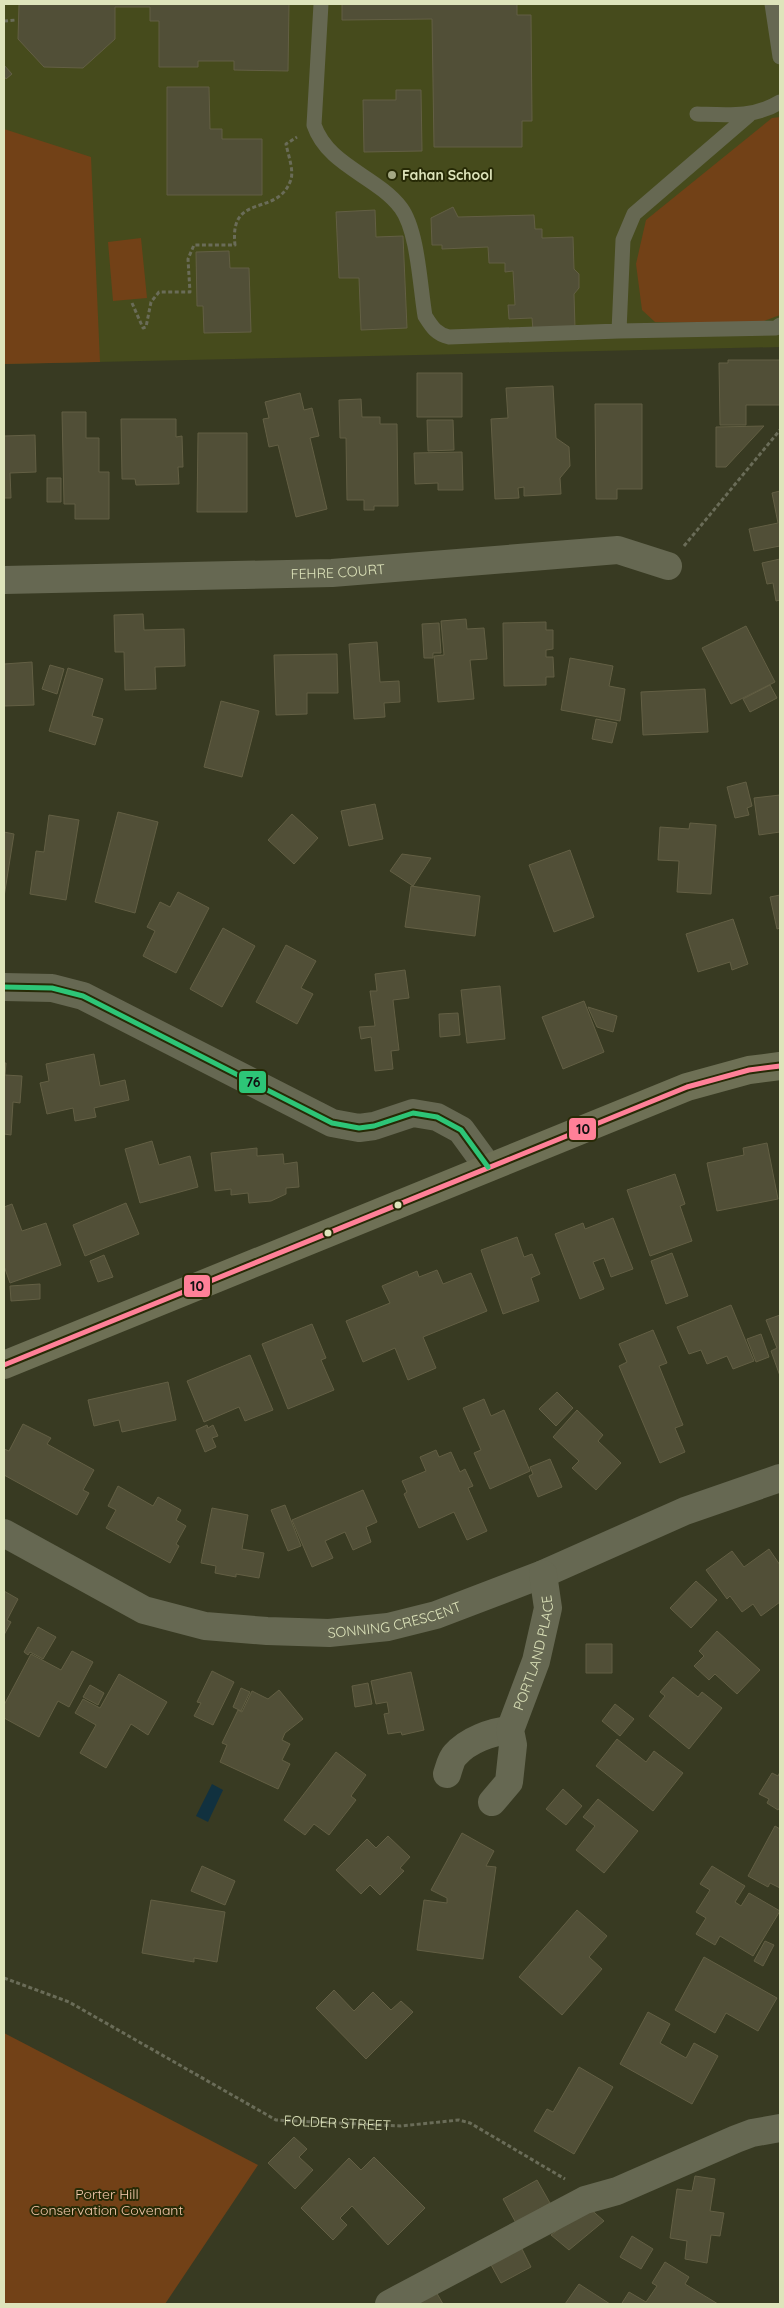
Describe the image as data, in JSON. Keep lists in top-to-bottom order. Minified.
{"streets":{"street":["FEHRE COURT","SONNING CRESCENT","PORTLAND PLACE"],"path":["FOLDER STREET"]},"crossings":[["SONNING CRESCENT","PORTLAND PLACE"]],"parks":["Porter Hill Conservation Covenant"],"places":["Fahan School"],"lines":["transit line 76","transit line 10"]}
